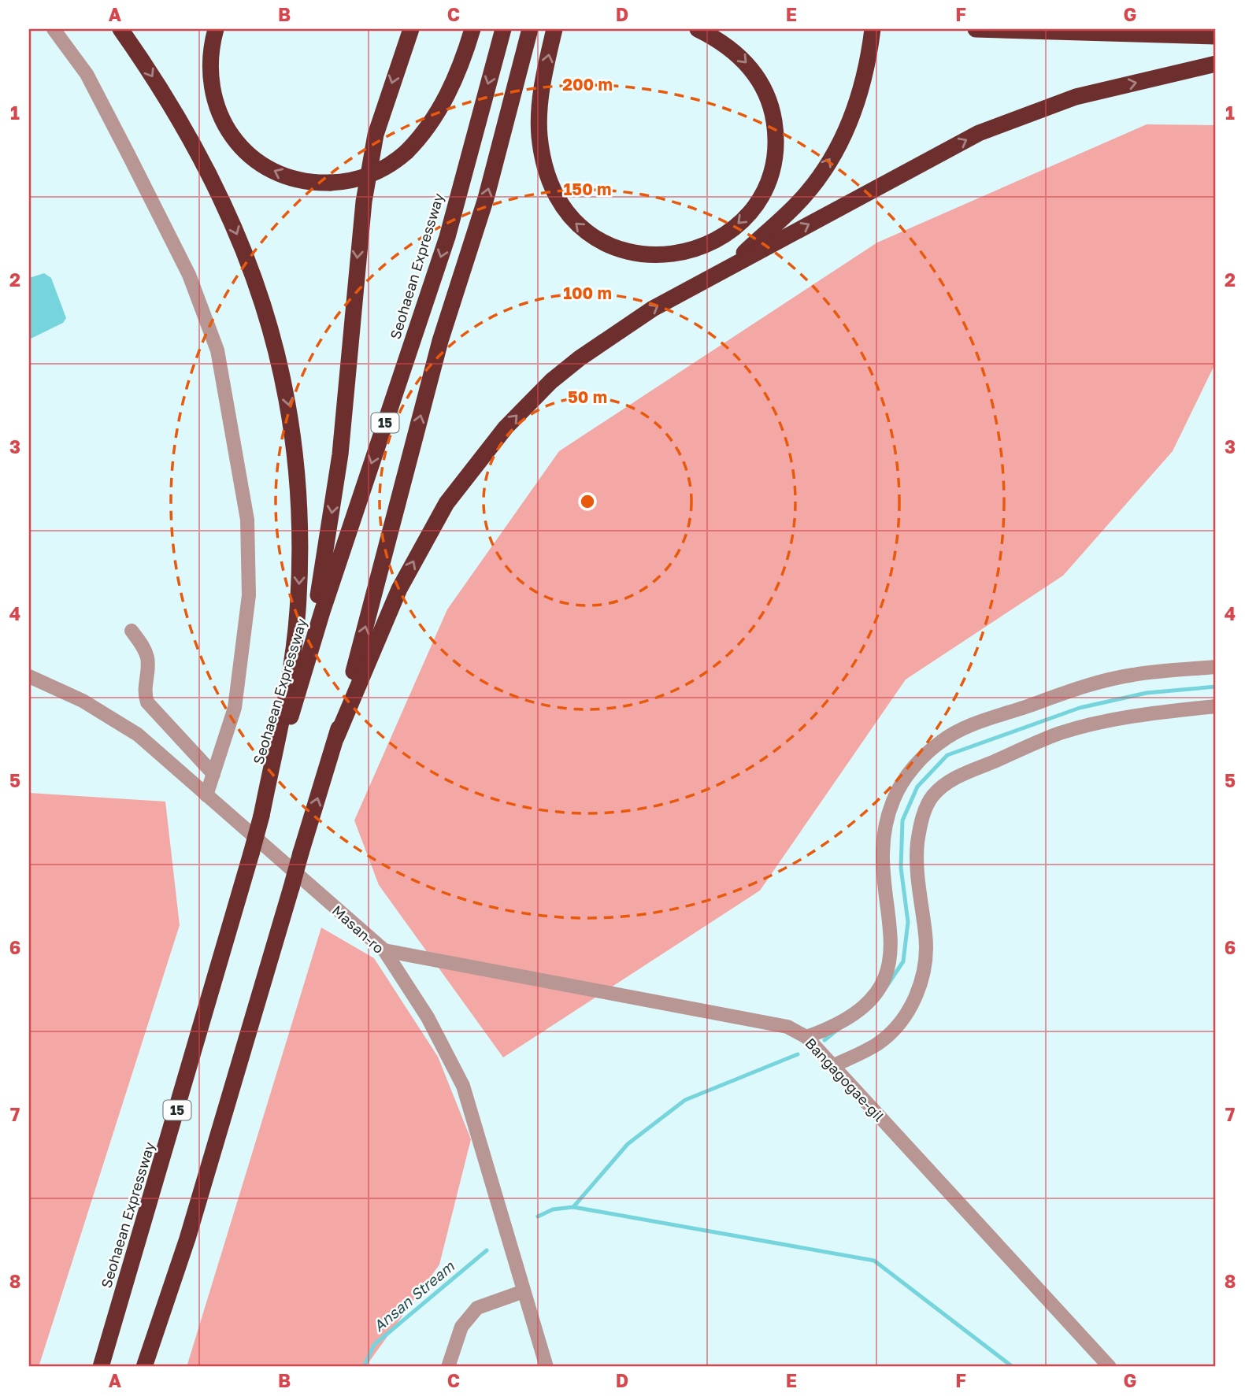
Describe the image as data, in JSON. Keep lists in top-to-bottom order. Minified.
{"streets":{"highway":["Seohaean Expressway","15"],"street":["Masan-ro","Bangagogae-gil"]},"crossings":[["Masan-ro","Bangagogae-gil"]],"water":["Ansan Stream"],"grid":{"columns":["A","B","C","D","E","F","G"],"rows":["1","2","3","4","5","6","7","8"]},"rings":["200 m","150 m","100 m","50 m"]}
